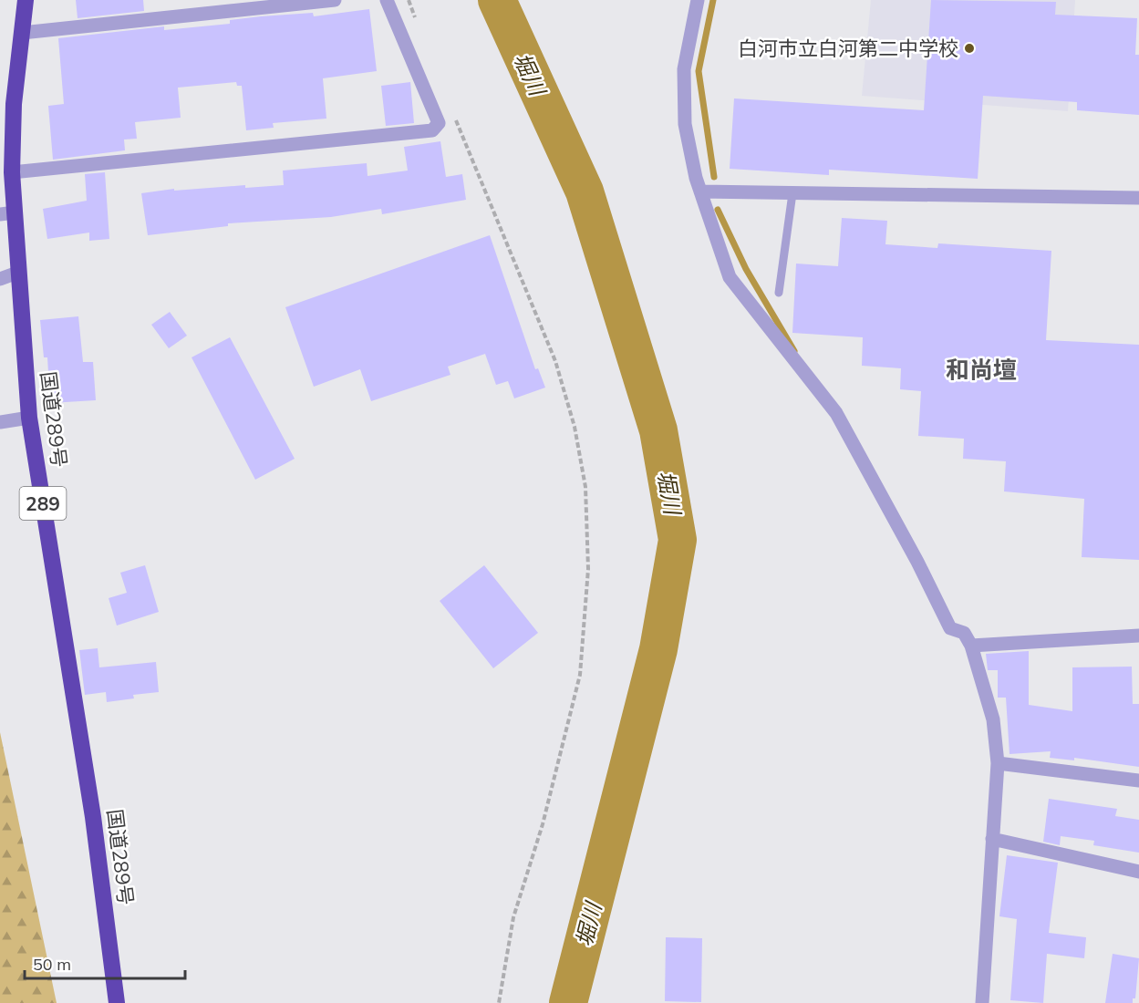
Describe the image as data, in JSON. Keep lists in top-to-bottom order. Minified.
{"streets":{"highway":["国道289号","289"]},"districts":["和尚壇"],"water":["堀川"],"places":["白河市立白河第二中学校"],"scale_bar":"50 m"}
